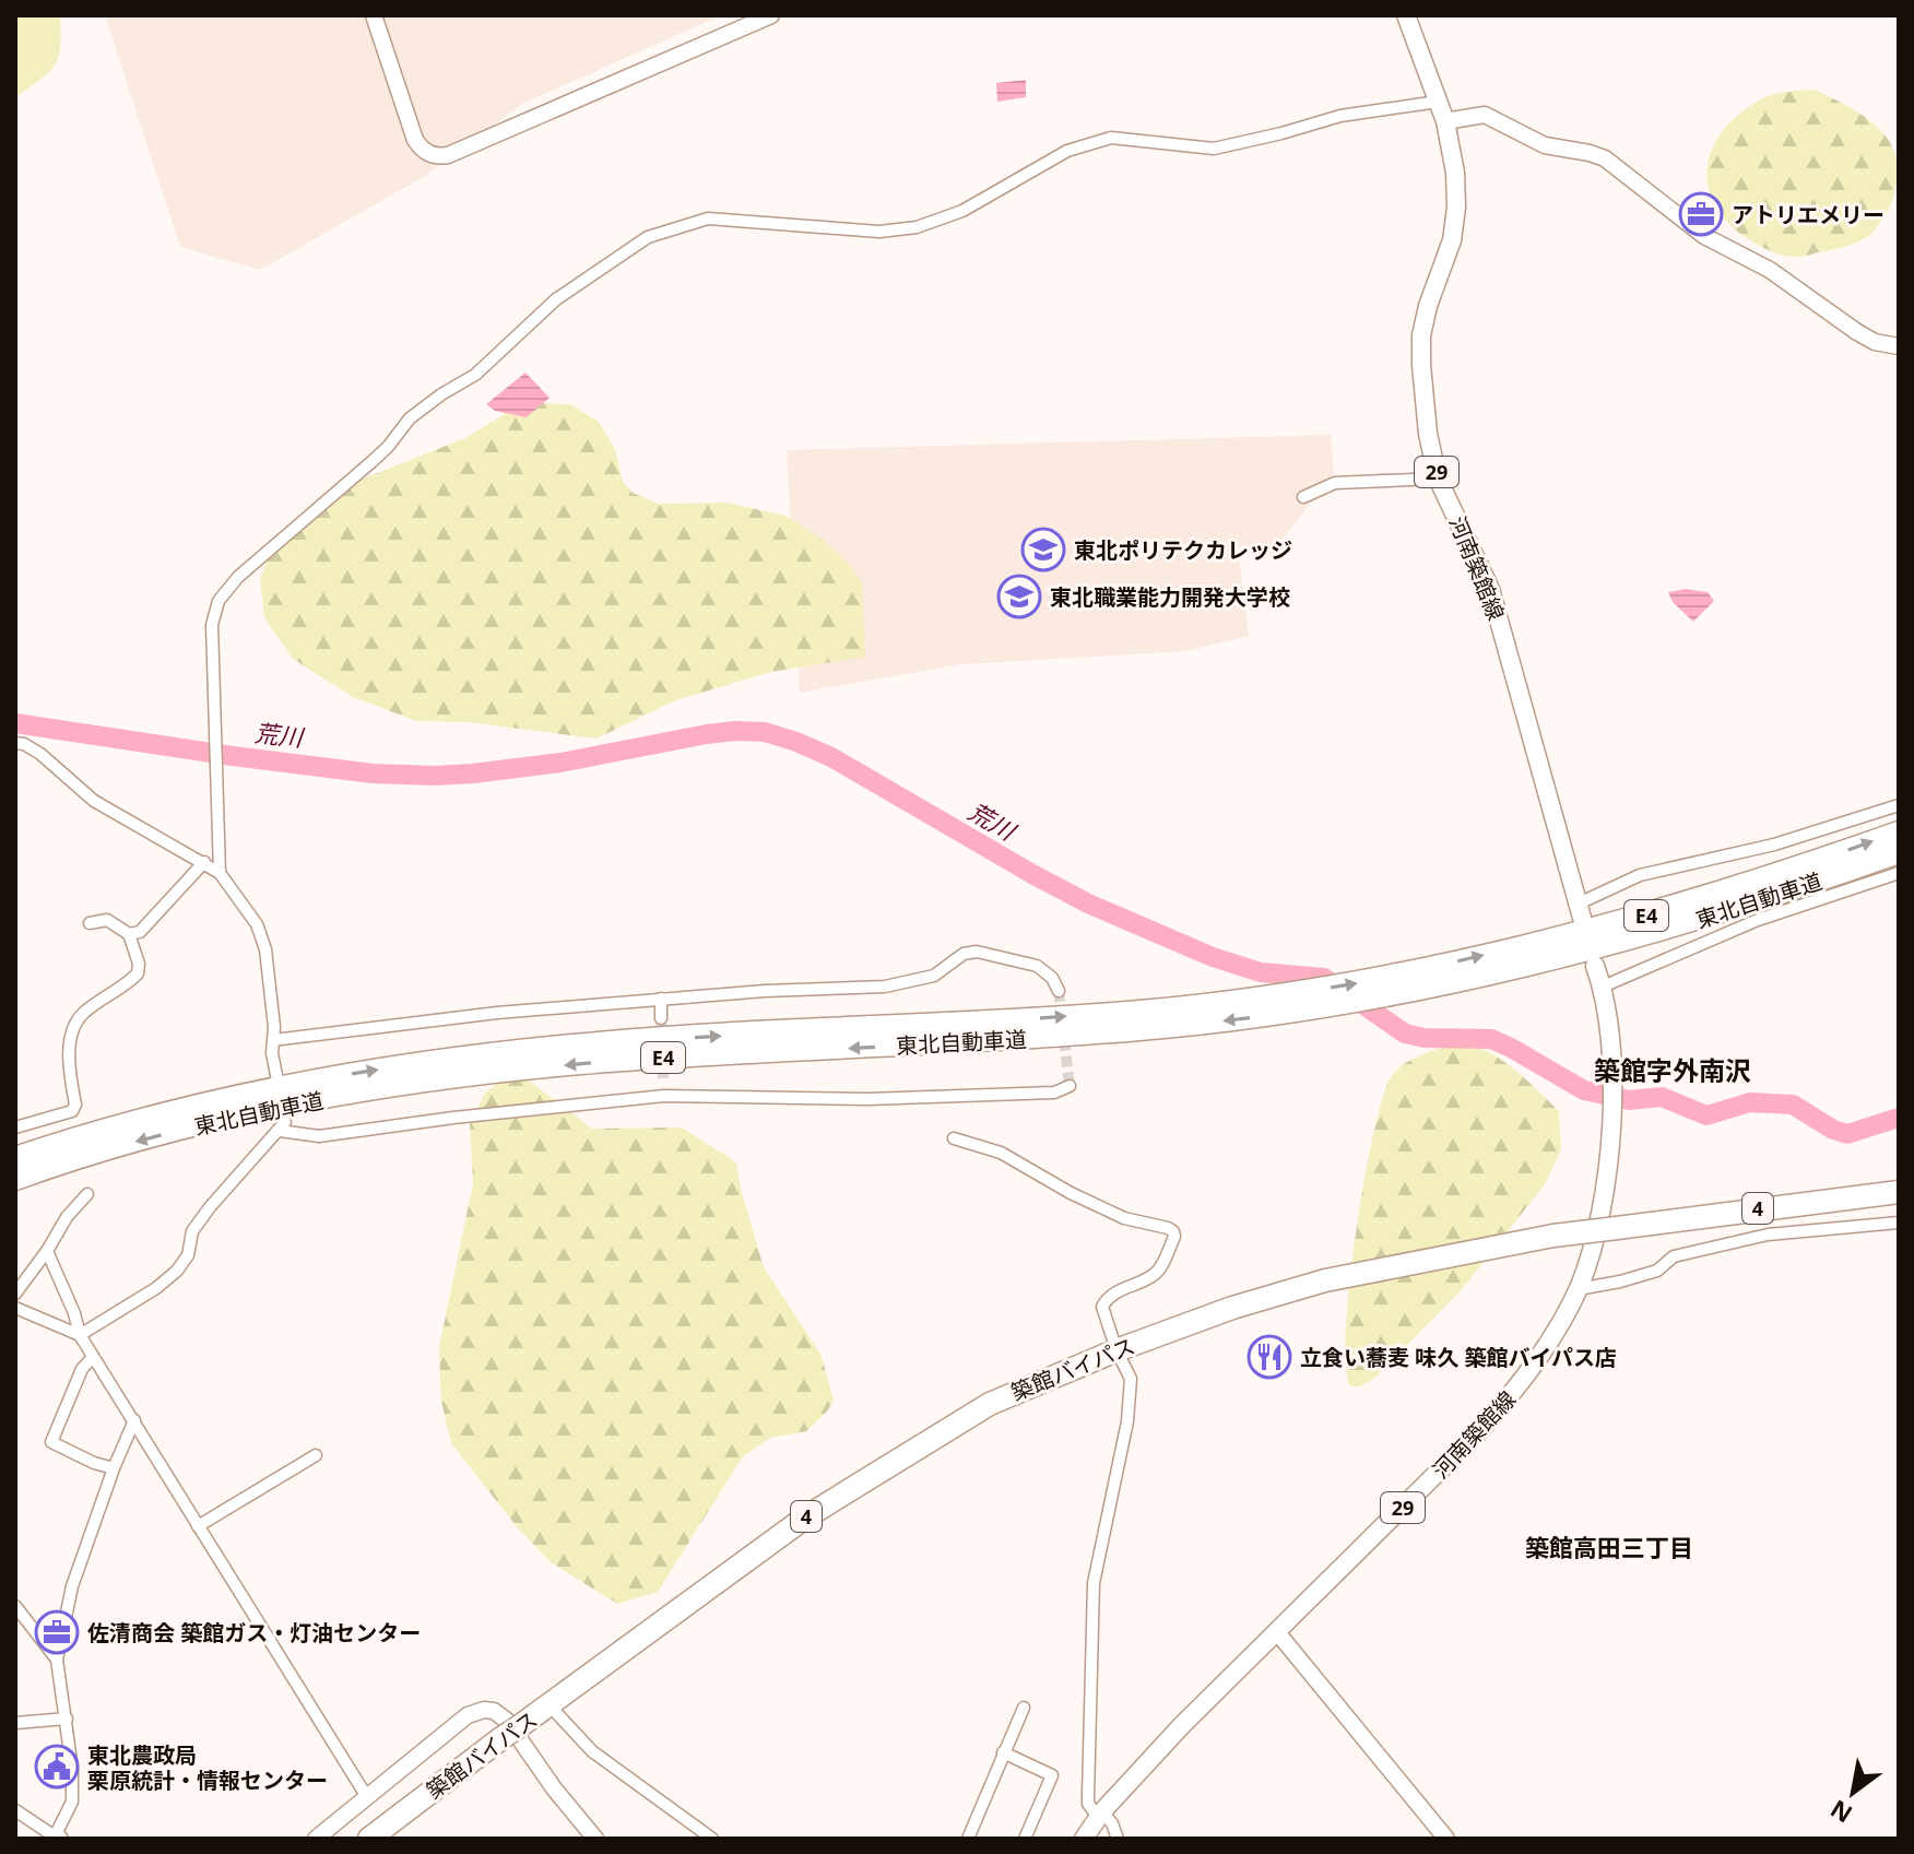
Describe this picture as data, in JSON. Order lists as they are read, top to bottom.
{
  "streets": {
    "highway": [
      "東北自動車道",
      "E4",
      "4",
      "築館バイパス"
    ],
    "main road": ["29", "河南築館線"]
  },
  "districts": ["築館字外南沢", "築館高田三丁目"],
  "water": ["荒川"],
  "places": {
    "office": ["アトリエメリー", "佐清商会 築館ガス・灯油センター"],
    "school or university": ["東北ポリテクカレッジ", "東北職業能力開発大学校"],
    "restaurant": ["立食い蕎麦 味久 築館バイパス店"],
    "public building": ["東北農政局 栗原統計・情報センター"]
  },
  "north": "bottom left"
}
